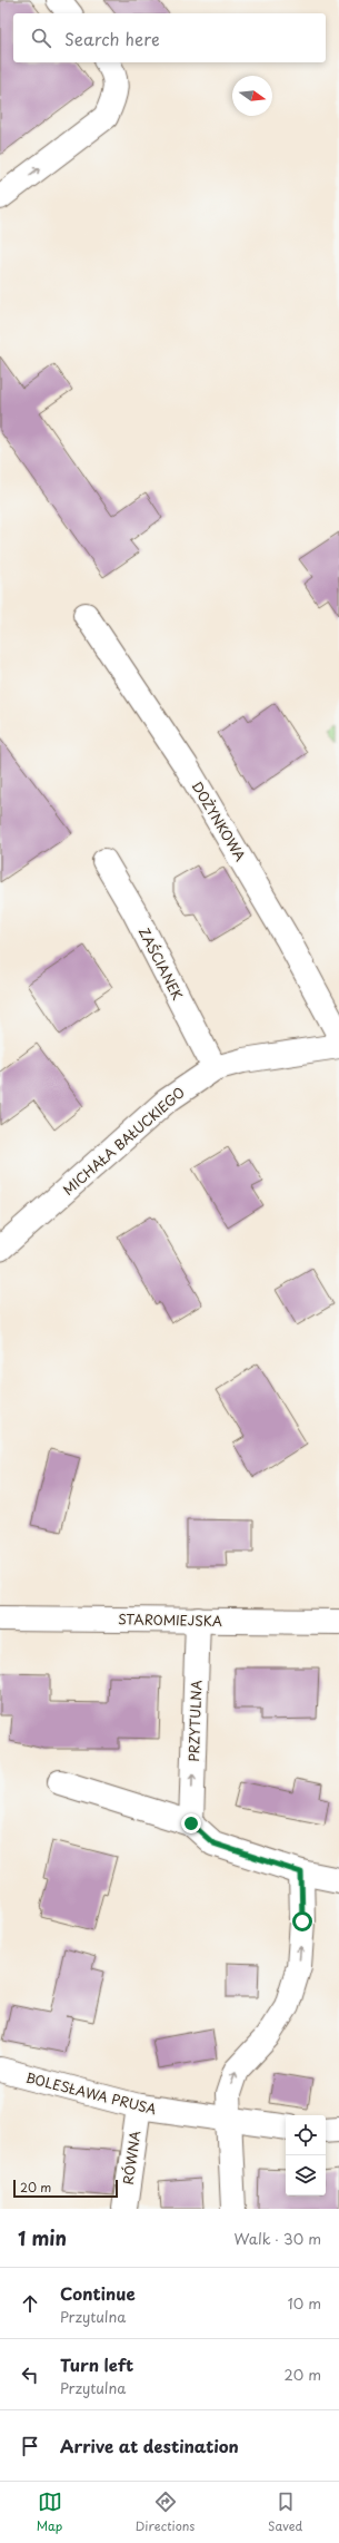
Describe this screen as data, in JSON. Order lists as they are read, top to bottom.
{
  "streets": {
    "street": [
      "DOŻYNKOWA",
      "ZAŚCIANEK",
      "MICHAŁA BAŁUCKIEGO",
      "STAROMIEJSKA",
      "PRZYTULNA",
      "BOLESŁAWA PRUSA",
      "RÓWNA"
    ]
  },
  "crossings": [
    ["ZAŚCIANEK", "MICHAŁA BAŁUCKIEGO"],
    ["STAROMIEJSKA", "PRZYTULNA"],
    ["BOLESŁAWA PRUSA", "RÓWNA"]
  ],
  "one_way": ["PRZYTULNA"],
  "scale_bar": "20 m",
  "north": "right",
  "page": {
    "search": "Search here",
    "scale": "20 m",
    "heading": ["1 min", "Walk · 30 m"],
    "list": [
      ["Continue", "Przytulna", "10 m"],
      ["Turn left", "Przytulna", "20 m"],
      "Arrive at destination"
    ],
    "nav": ["Map", "Directions", "Saved"]
  }
}
